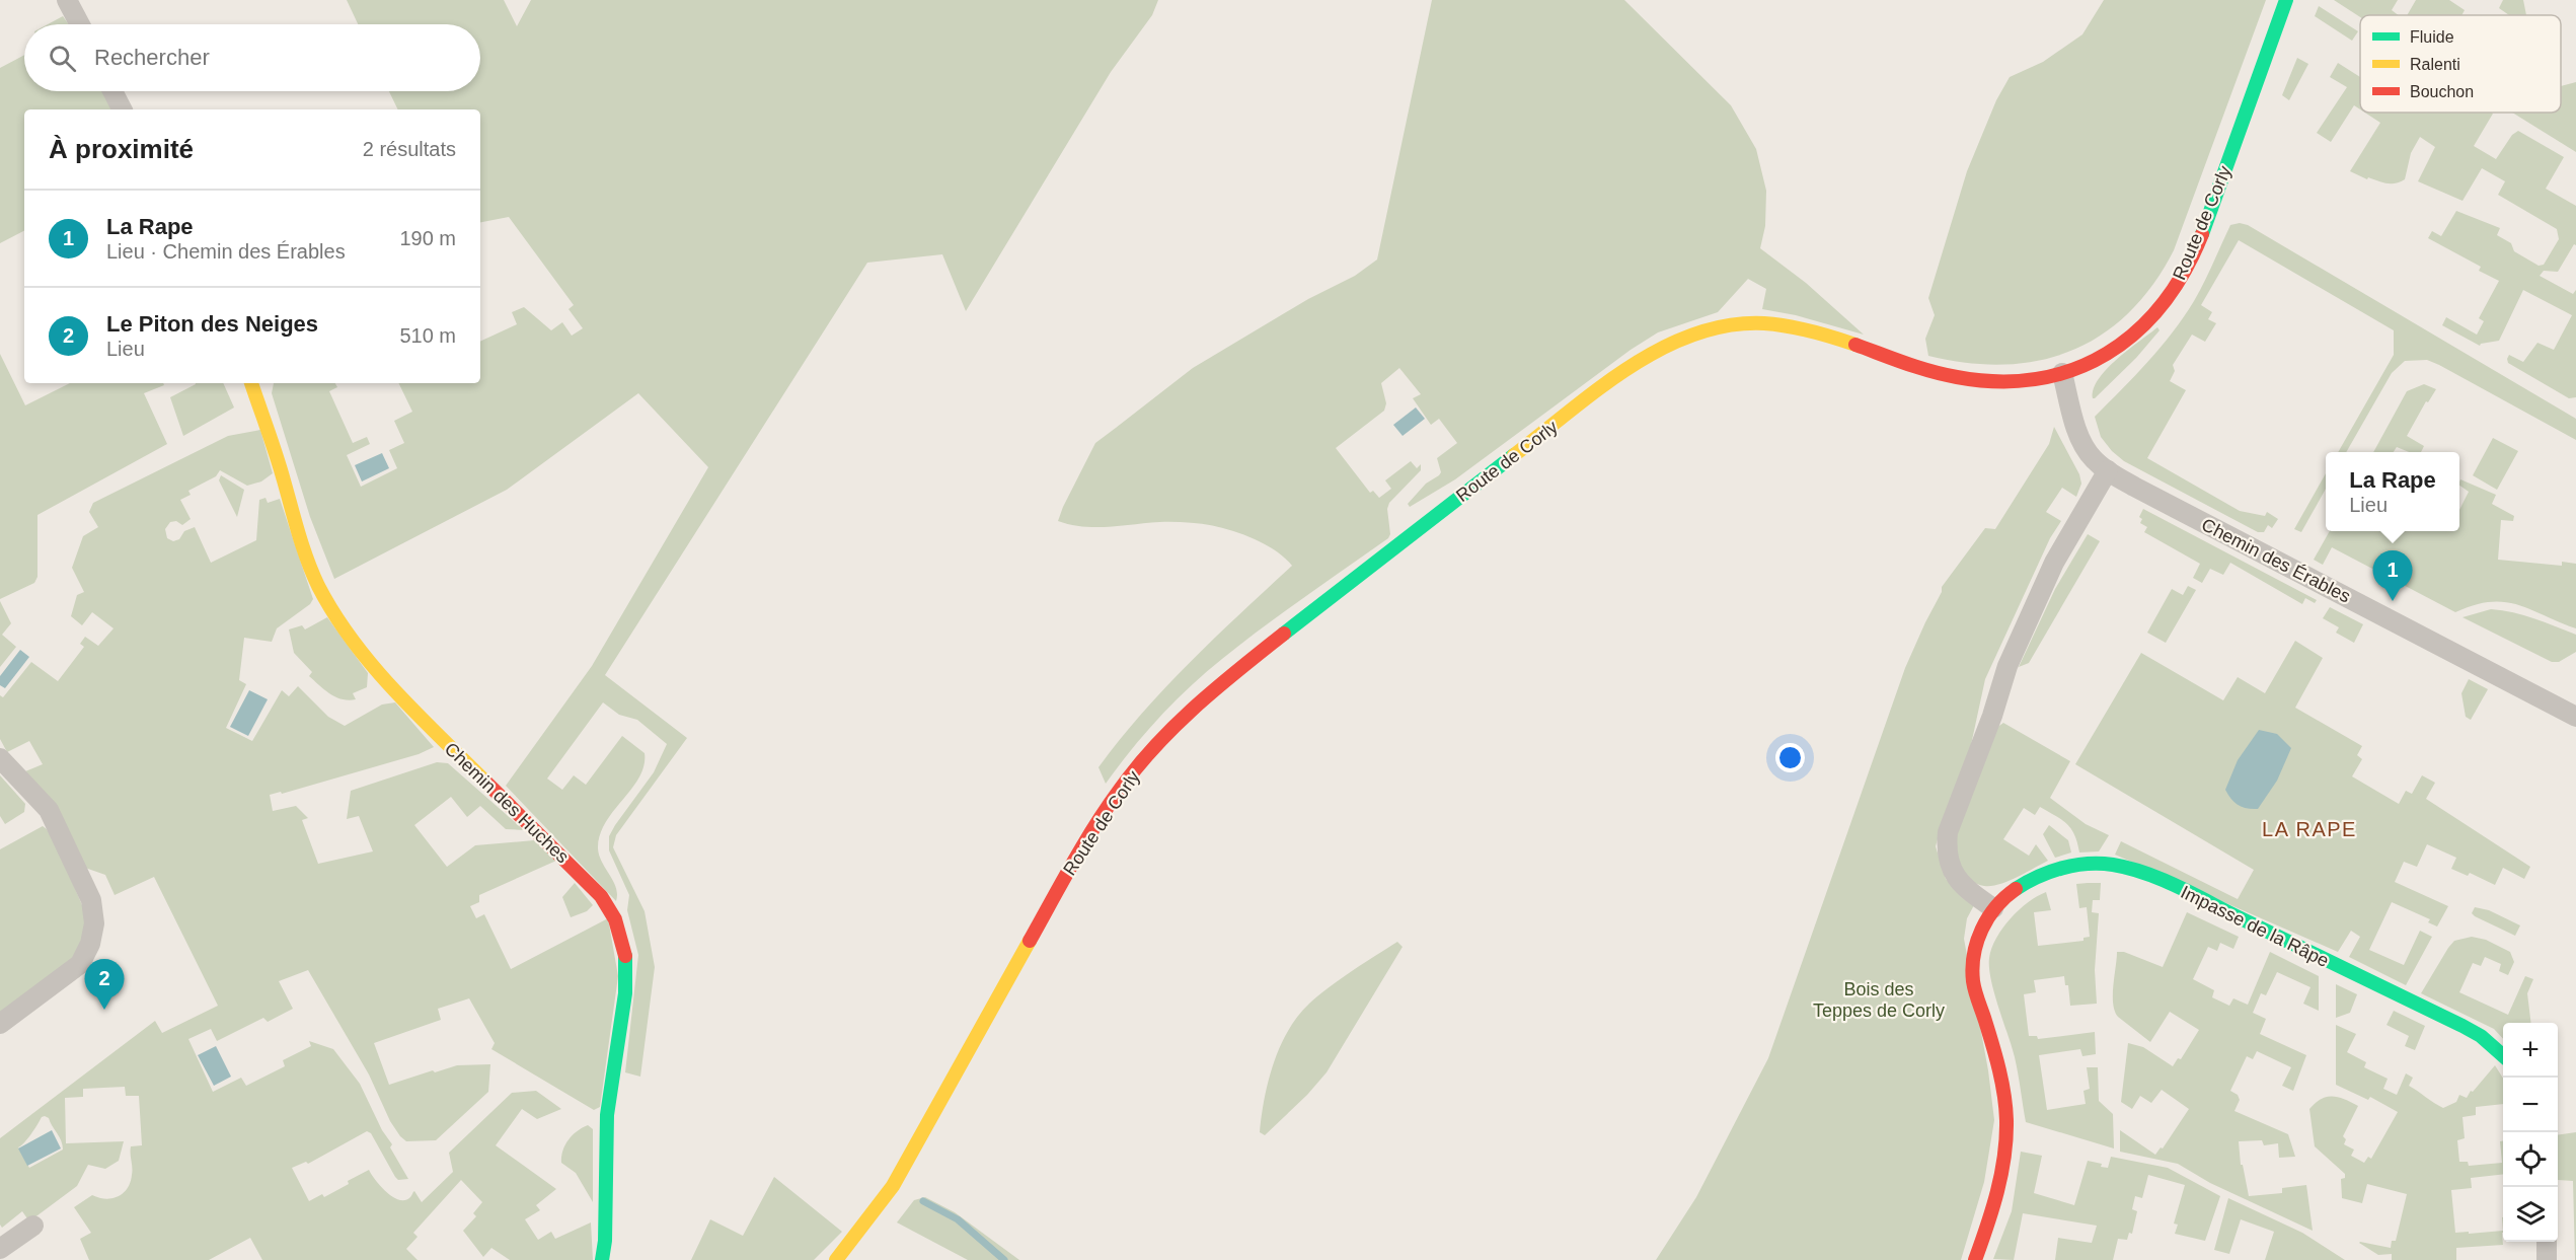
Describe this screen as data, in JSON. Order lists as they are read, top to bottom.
{
  "streets": {
    "street": [
      "Route de Corly",
      "Chemin des Érables",
      "Chemin des Huches",
      "Impasse de la Râpe"
    ]
  },
  "crossings": [
    ["Route de Corly", "Chemin des Érables"]
  ],
  "districts": ["LA RAPE"],
  "parks": ["Bois des Teppes de Corly"],
  "legend": ["Fluide", "Ralenti", "Bouchon"],
  "page": {
    "search": "Rechercher",
    "heading": ["À proximité", "2 résultats"],
    "list": [
      {
        "mark": "1",
        "name": "La Rape",
        "note": "Lieu · Chemin des Érables",
        "value": "190 m"
      },
      {
        "mark": "2",
        "name": "Le Piton des Neiges",
        "note": "Lieu",
        "value": "510 m"
      }
    ],
    "popup": ["La Rape", "Lieu"],
    "pins": ["1", "2"],
    "map_buttons": ["+", "−"]
  }
}
